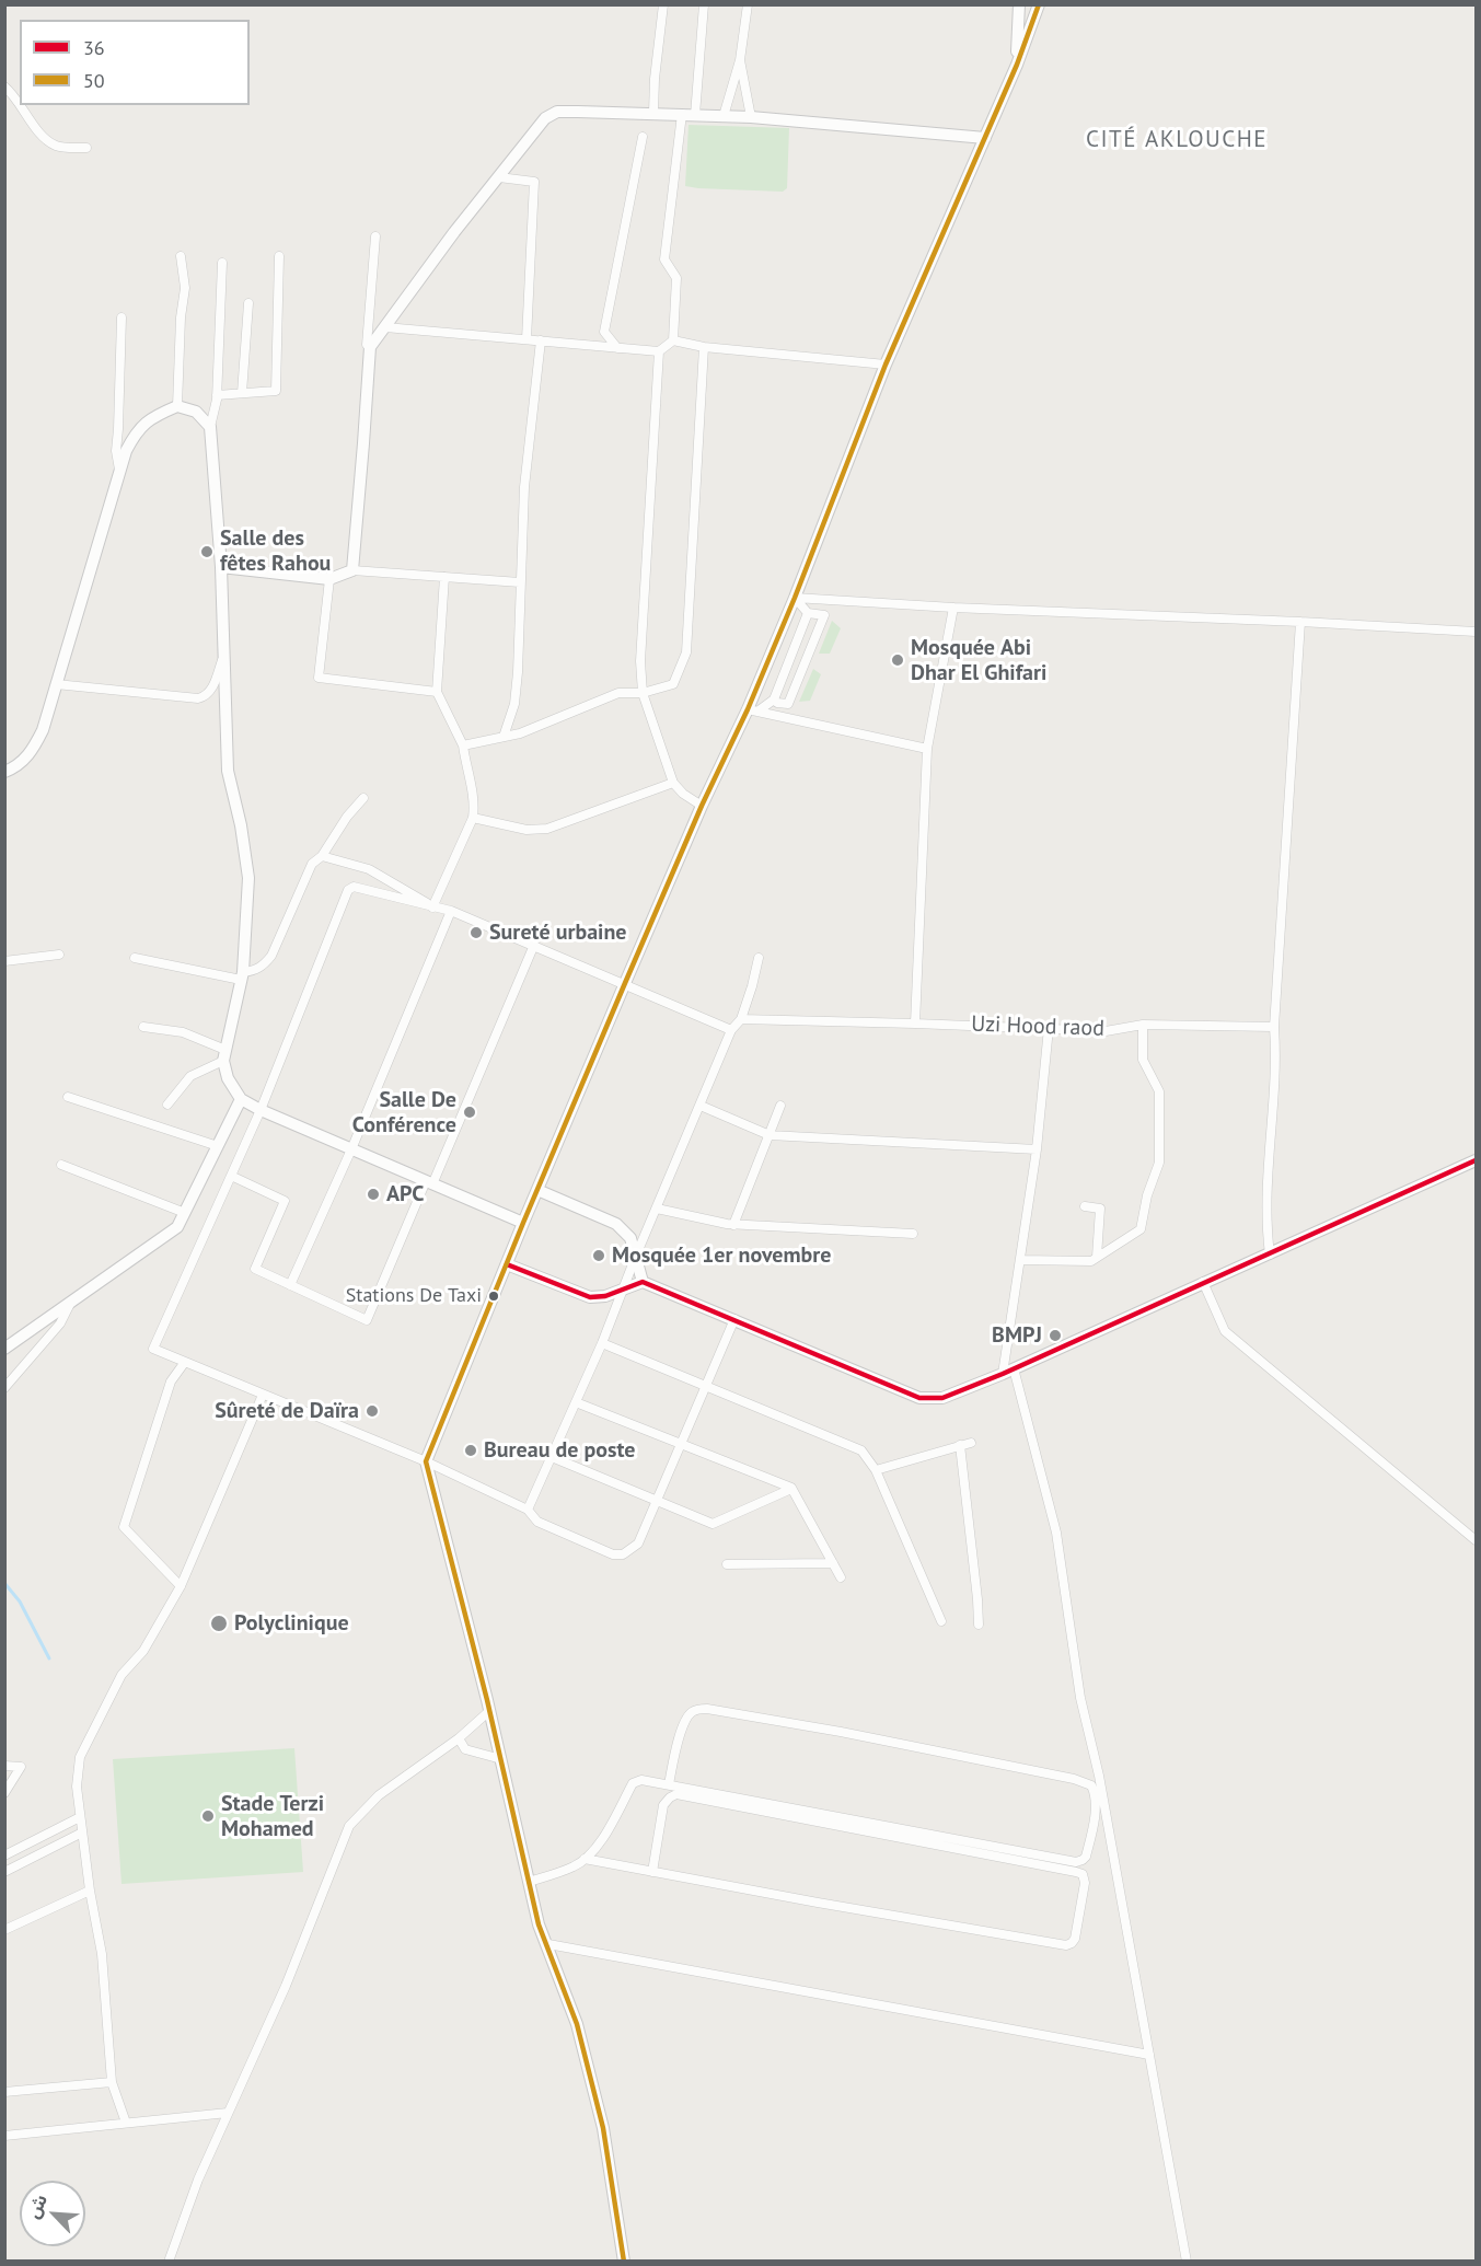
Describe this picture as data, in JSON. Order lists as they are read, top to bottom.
{
  "streets": {
    "street": ["Uzi Hood raod"]
  },
  "districts": ["CITÉ AKLOUCHE"],
  "places": [
    "Salle des fêtes Rahou",
    "Mosquée Abi Dhar El Ghifari",
    "Sureté urbaine",
    "Salle De Conférence",
    "APC",
    "Mosquée 1er novembre",
    "Stations De Taxi",
    "BMPJ",
    "Sûreté de Daïra",
    "Bureau de poste",
    "Polyclinique",
    "Stade Terzi Mohamed"
  ],
  "lines": ["transit line 50", "transit line 36"],
  "legend": ["36", "50"],
  "north": "top left"
}
